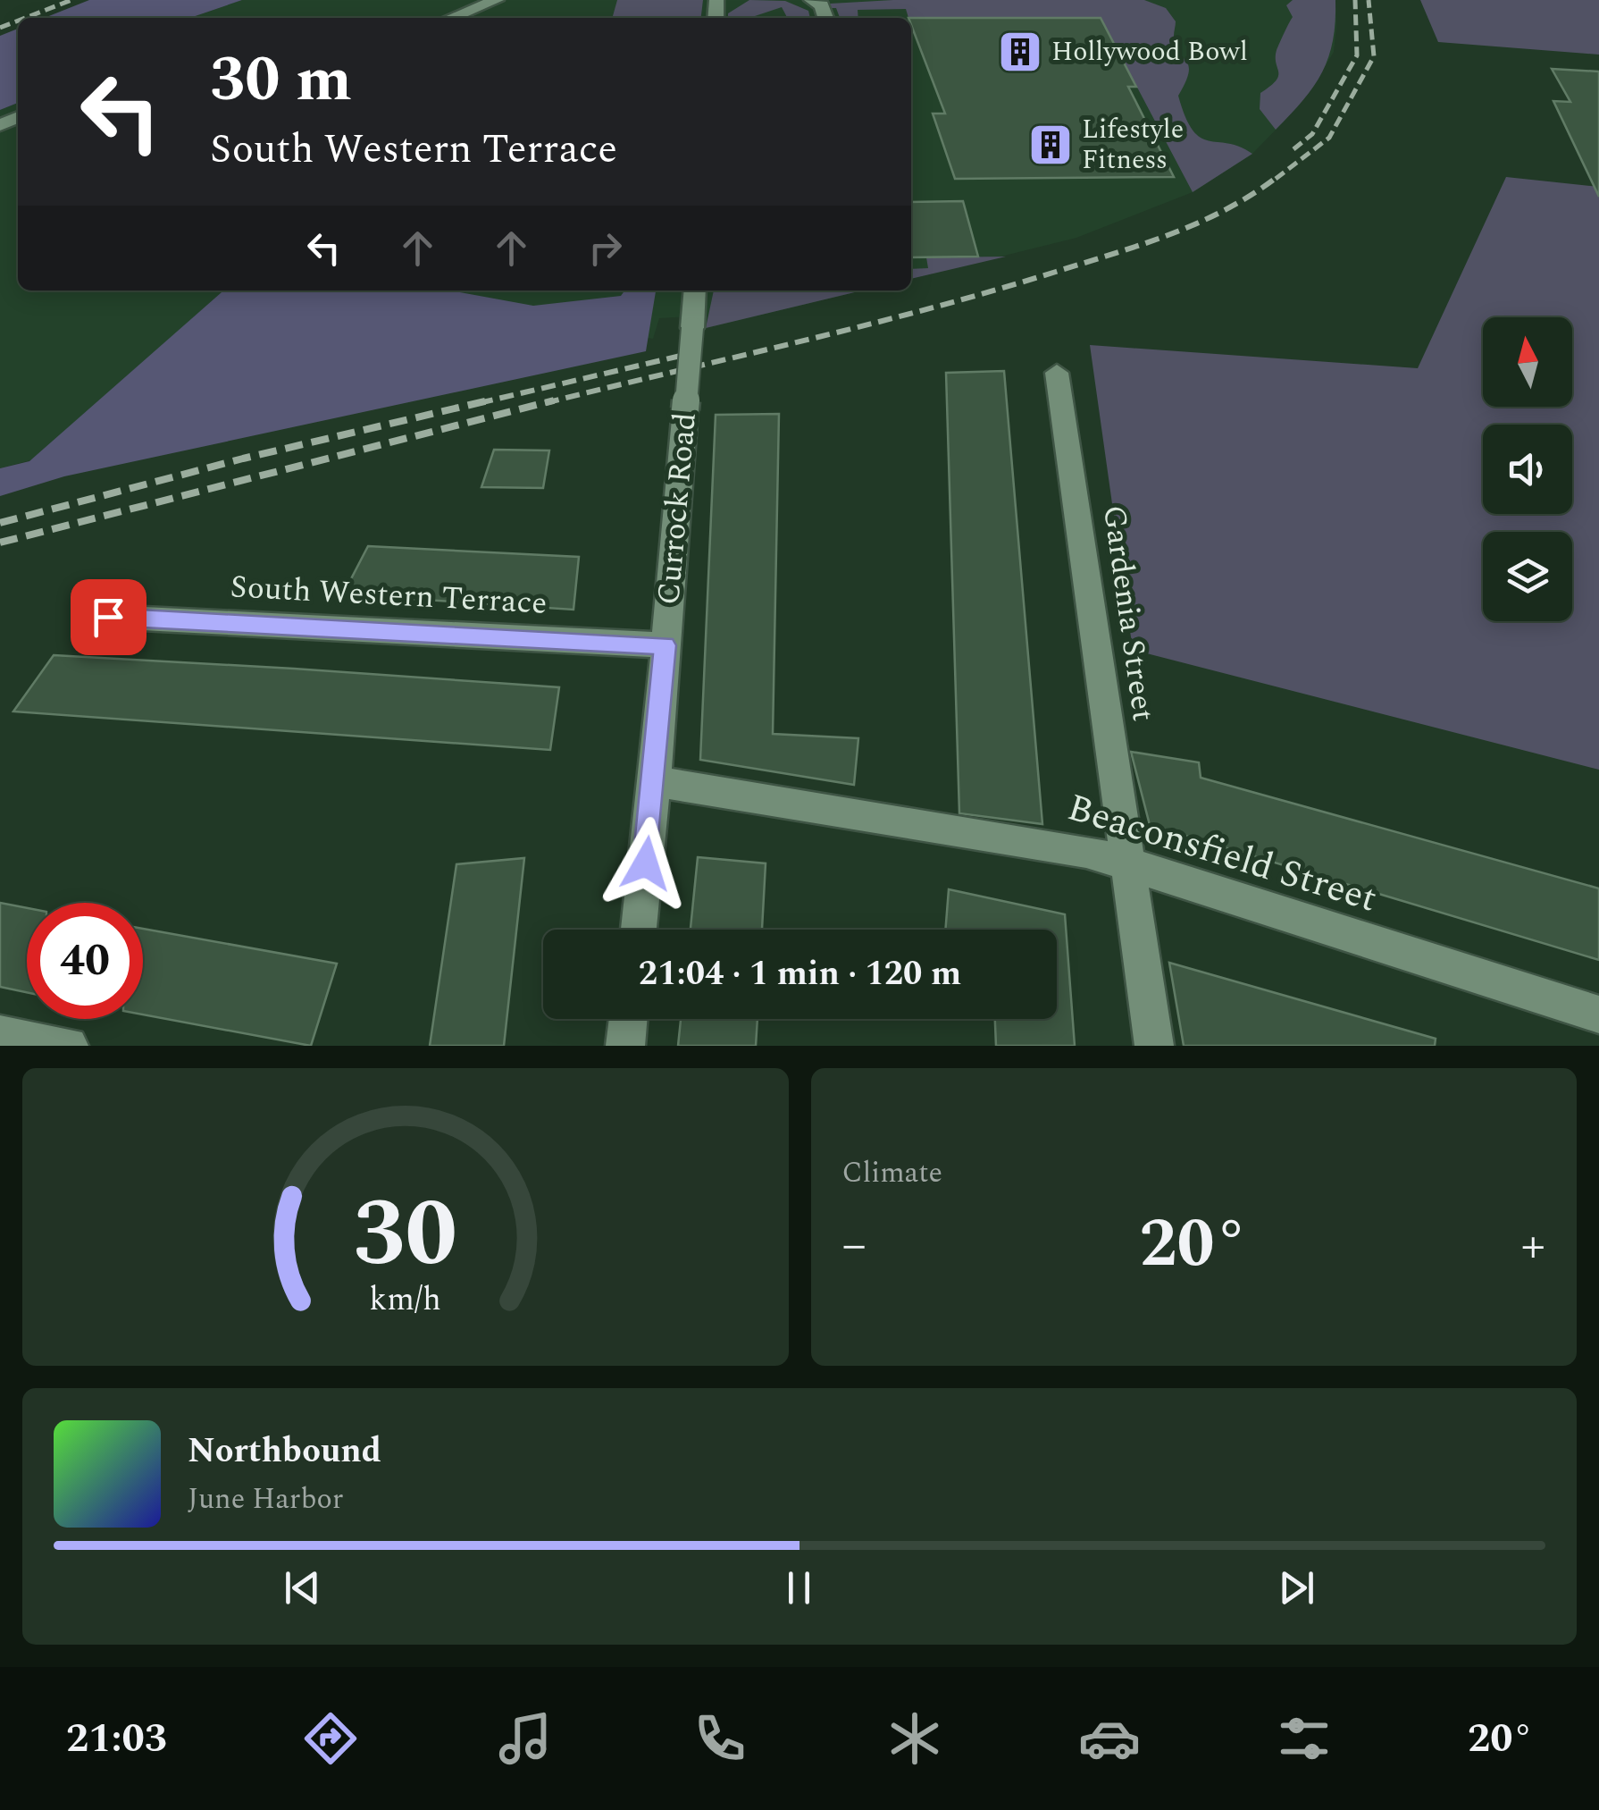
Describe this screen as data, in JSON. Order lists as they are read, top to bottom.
{
  "streets": {
    "street": [
      "Currock Road",
      "South Western Terrace",
      "Gardenia Street",
      "Beaconsfield Street"
    ]
  },
  "crossings": [
    ["Currock Road", "South Western Terrace"],
    ["Currock Road", "Beaconsfield Street"],
    ["Gardenia Street", "Beaconsfield Street"]
  ],
  "places": {
    "building": ["Hollywood Bowl", "Lifestyle Fitness"]
  },
  "north": "top",
  "page": {
    "turn": ["30 m", "South Western Terrace"],
    "limit": "40",
    "trip": "21:04 · 1 min · 120 m",
    "tile": "Climate",
    "heat": ["−", "20°", "+"],
    "song": ["Northbound", "June Harbor"],
    "tabs": ["21:03", "20°"],
    "gauge": ["30", "km/h"]
  }
}
